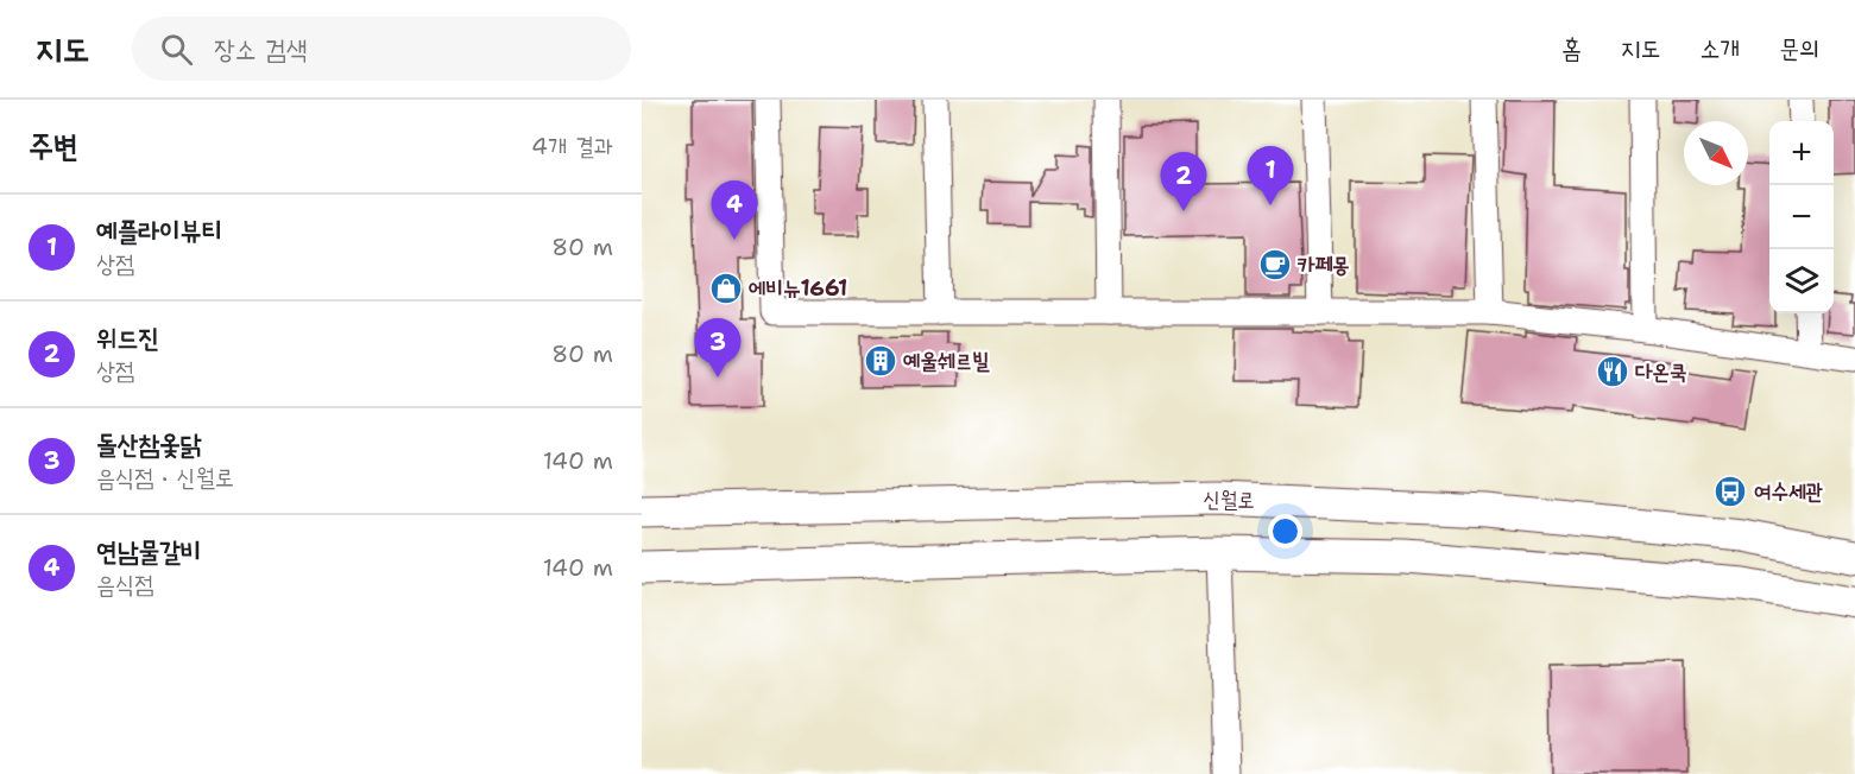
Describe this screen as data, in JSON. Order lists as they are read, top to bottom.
{
  "streets": {
    "street": ["신월로"]
  },
  "places": {
    "cafe": ["카페몽"],
    "shop": ["에비뉴1661"],
    "building": ["예울쉐르빌"],
    "restaurant": ["다온쿡"],
    "bus stop": ["여수세관"]
  },
  "north": "bottom right",
  "page": {
    "header": "지도",
    "search": "장소 검색",
    "nav": [
      "홈",
      "지도",
      "소개",
      "문의"
    ],
    "heading": ["주변", "4개 결과"],
    "map_buttons": ["+", "−"],
    "pins": [
      "1",
      "2",
      "4",
      "3"
    ],
    "list": [
      {
        "mark": "1",
        "name": "예플라이뷰티",
        "note": "상점",
        "value": "80 m"
      },
      {
        "mark": "2",
        "name": "위드진",
        "note": "상점",
        "value": "80 m"
      },
      {
        "mark": "3",
        "name": "돌산참옻닭",
        "note": "음식점 · 신월로",
        "value": "140 m"
      },
      {
        "mark": "4",
        "name": "연남물갈비",
        "note": "음식점",
        "value": "140 m"
      }
    ]
  }
}
